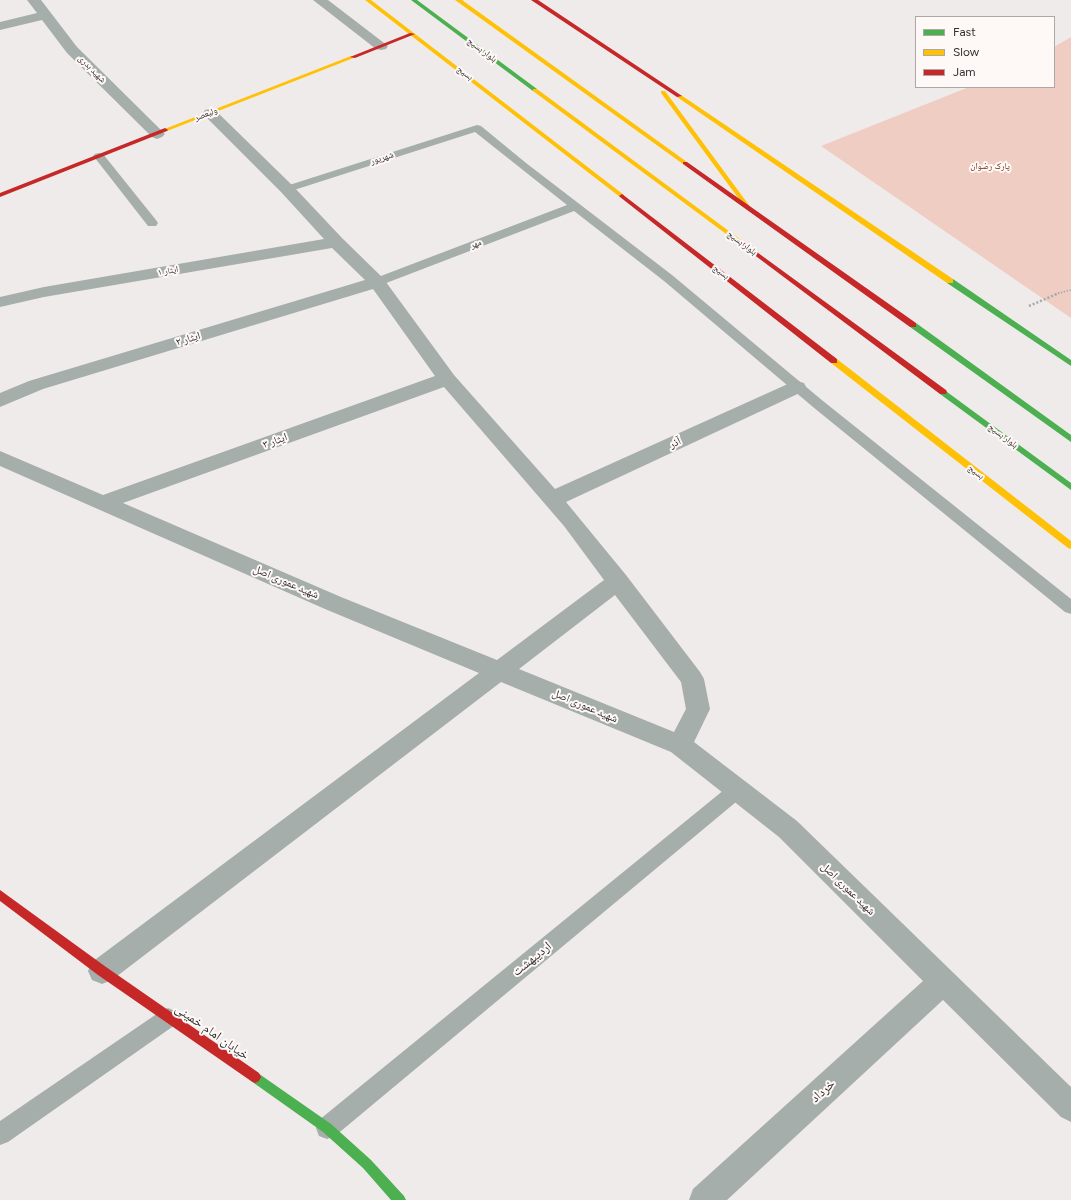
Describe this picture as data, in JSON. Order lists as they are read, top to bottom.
{
  "streets": {
    "street": [
      "بلوار بسیج",
      "شهید بدری",
      "بسیج",
      "ولیعصر",
      "ایثار ۱",
      "ایثار ۲",
      "ایثار ۳",
      "آذر",
      "شهید عموری اصل",
      "خیابان امام خمینی",
      "خرداد"
    ],
    "lane": ["شهریور", "مهر", "اردیبهشت"]
  },
  "crossings": [
    ["شهید بدری", "ولیعصر"],
    ["بسیج", "ولیعصر"],
    ["شهریور", "مهر"],
    ["مهر", "ایثار ۲"],
    ["ایثار ۳", "شهید عموری اصل"],
    ["شهید عموری اصل", "اردیبهشت"],
    ["شهید عموری اصل", "خرداد"],
    ["اردیبهشت", "خیابان امام خمینی"]
  ],
  "parks": ["پارک رضوان"],
  "legend": ["Fast", "Slow", "Jam"]
}
